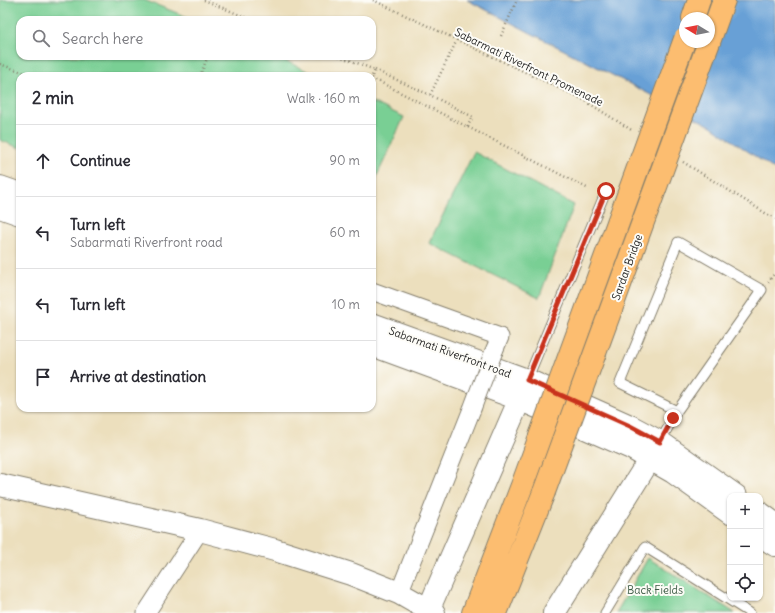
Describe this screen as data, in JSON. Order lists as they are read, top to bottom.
{
  "streets": {
    "main road": ["Sardar Bridge"],
    "street": ["Sabarmati Riverfront road"],
    "path": ["Sabarmati Riverfront Promenade"]
  },
  "parks": ["Back Fields"],
  "north": "left",
  "page": {
    "search": "Search here",
    "heading": ["2 min", "Walk · 160 m"],
    "list": [
      ["Continue", "90 m"],
      ["Turn left", "Sabarmati Riverfront road", "60 m"],
      ["Turn left", "10 m"],
      "Arrive at destination"
    ],
    "map_buttons": ["+", "−"]
  }
}
